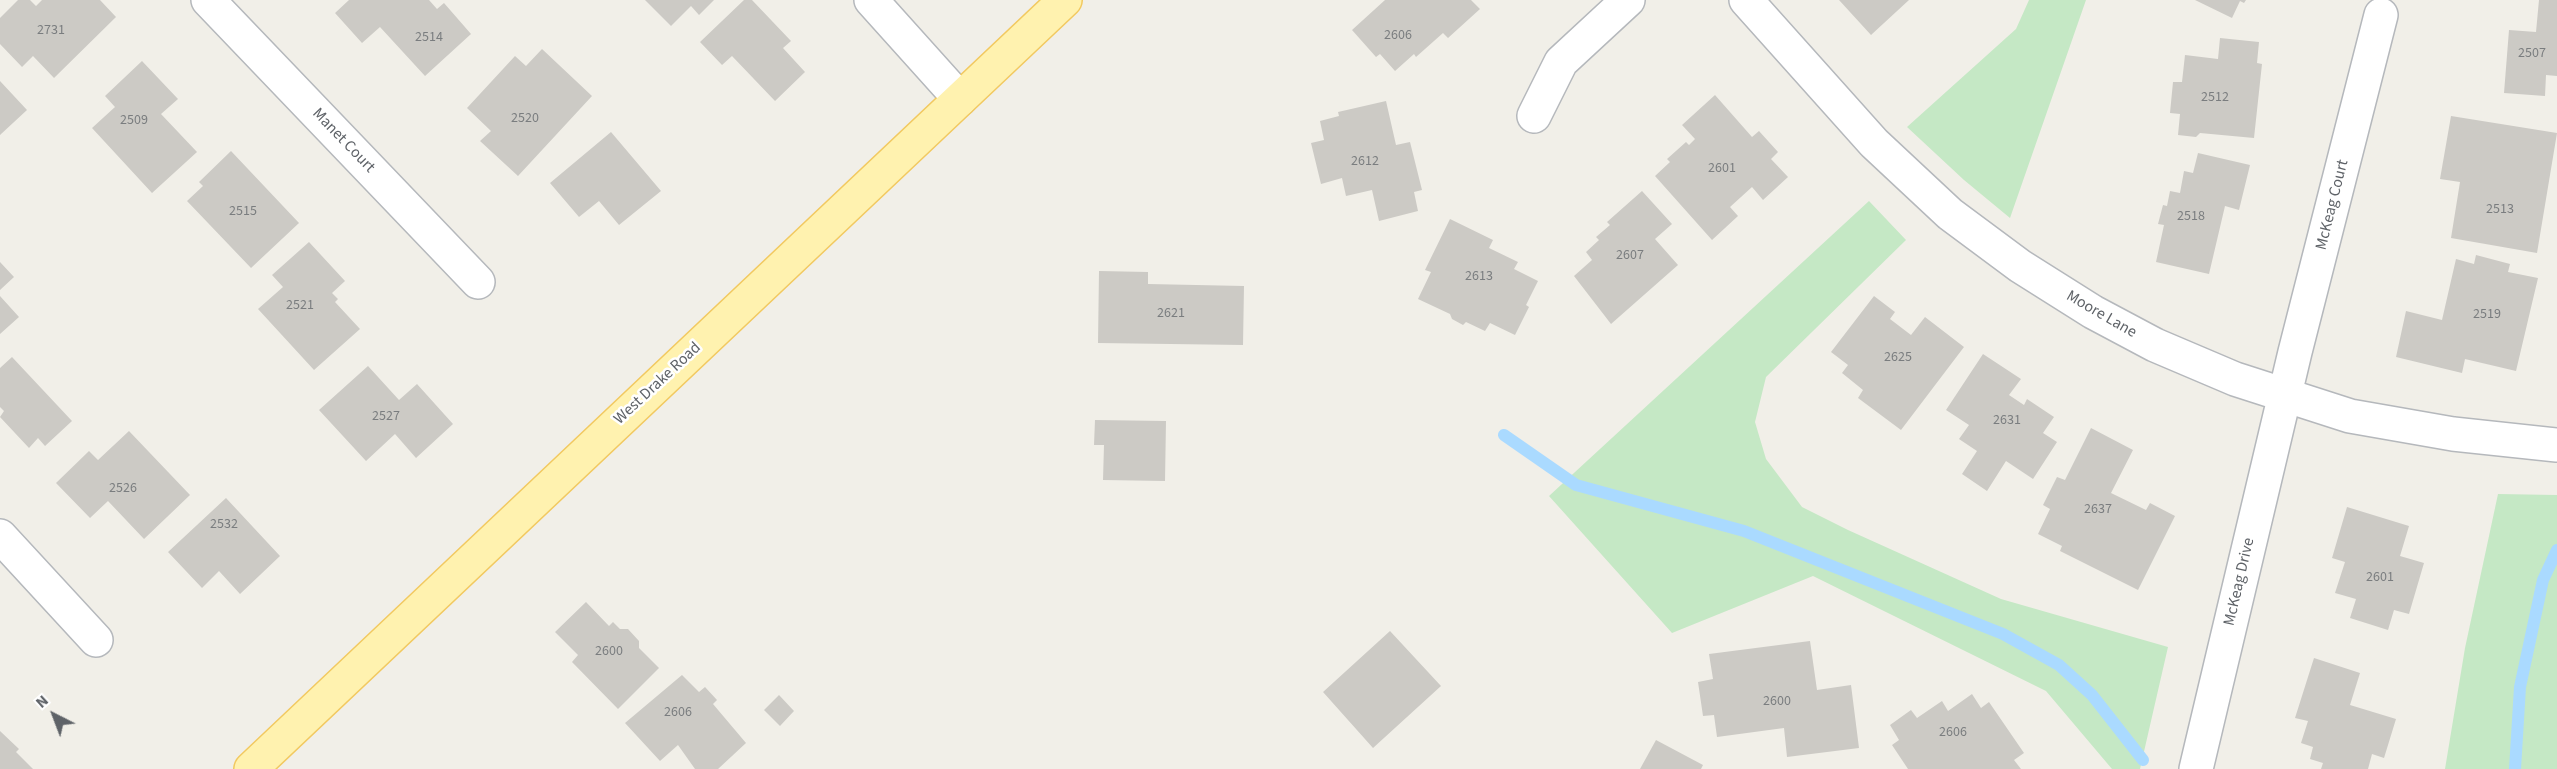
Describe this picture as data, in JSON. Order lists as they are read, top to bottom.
{
  "streets": {
    "main road": ["West Drake Road"],
    "street": [
      "Manet Court",
      "McKeag Court",
      "Moore Lane",
      "McKeag Drive"
    ]
  },
  "crossings": [
    ["McKeag Court", "Moore Lane"],
    ["McKeag Court", "McKeag Drive"],
    ["Moore Lane", "McKeag Drive"]
  ],
  "house_numbers": [
    "2731",
    "2606",
    "2514",
    "2507",
    "2512",
    "2520",
    "2509",
    "2612",
    "2601",
    "2513",
    "2515",
    "2518",
    "2607",
    "2613",
    "2521",
    "2621",
    "2519",
    "2625",
    "2527",
    "2631",
    "2526",
    "2637",
    "2532",
    "2601",
    "2600",
    "2600",
    "2606",
    "2606"
  ],
  "north": "top left"
}
